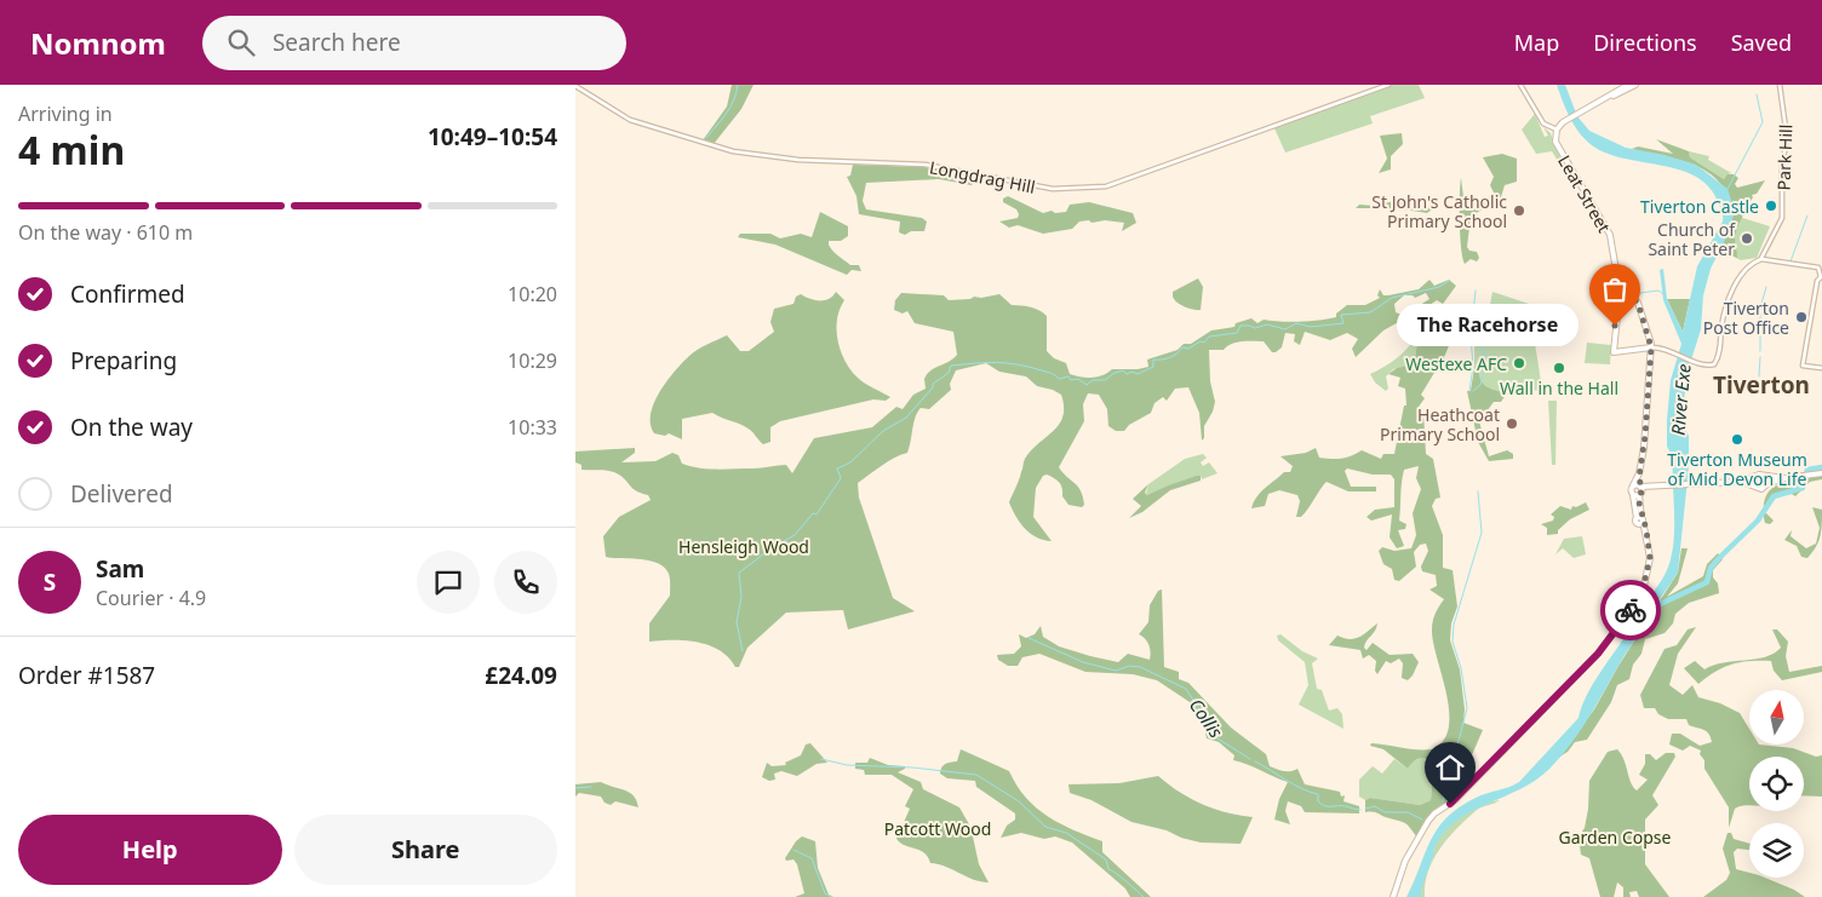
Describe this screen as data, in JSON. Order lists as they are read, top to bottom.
{
  "streets": {
    "main road": ["Park Hill", "Longdrag Hill", "Leat Street"]
  },
  "districts": ["Tiverton"],
  "water": ["River Exe", "Collis"],
  "parks": ["Hensleigh Wood", "Patcott Wood", "Garden Copse"],
  "places": [
    "Tiverton Castle",
    "St John's Catholic Primary School",
    "Church of Saint Peter",
    "Tiverton Post Office",
    "The Racehorse",
    "Westexe AFC",
    "Wall in the Hall",
    "Heathcoat Primary School",
    "Tiverton Museum of Mid Devon Life"
  ],
  "north": "top",
  "page": {
    "header": "Nomnom",
    "search": "Search here",
    "nav": ["Map", "Directions", "Saved"],
    "heading": ["4 min", "Arriving in", "10:49–10:54"],
    "panel": [
      "Sam",
      "Courier · 4.9",
      "Order #1587",
      "£24.09"
    ],
    "bar": "On the way · 610 m",
    "list": [
      ["Confirmed", "10:20"],
      ["Preparing", "10:29"],
      ["On the way", "10:33"],
      "Delivered"
    ],
    "bubble": "The Racehorse",
    "round": "S",
    "buttons": ["Help", "Share"]
  }
}
